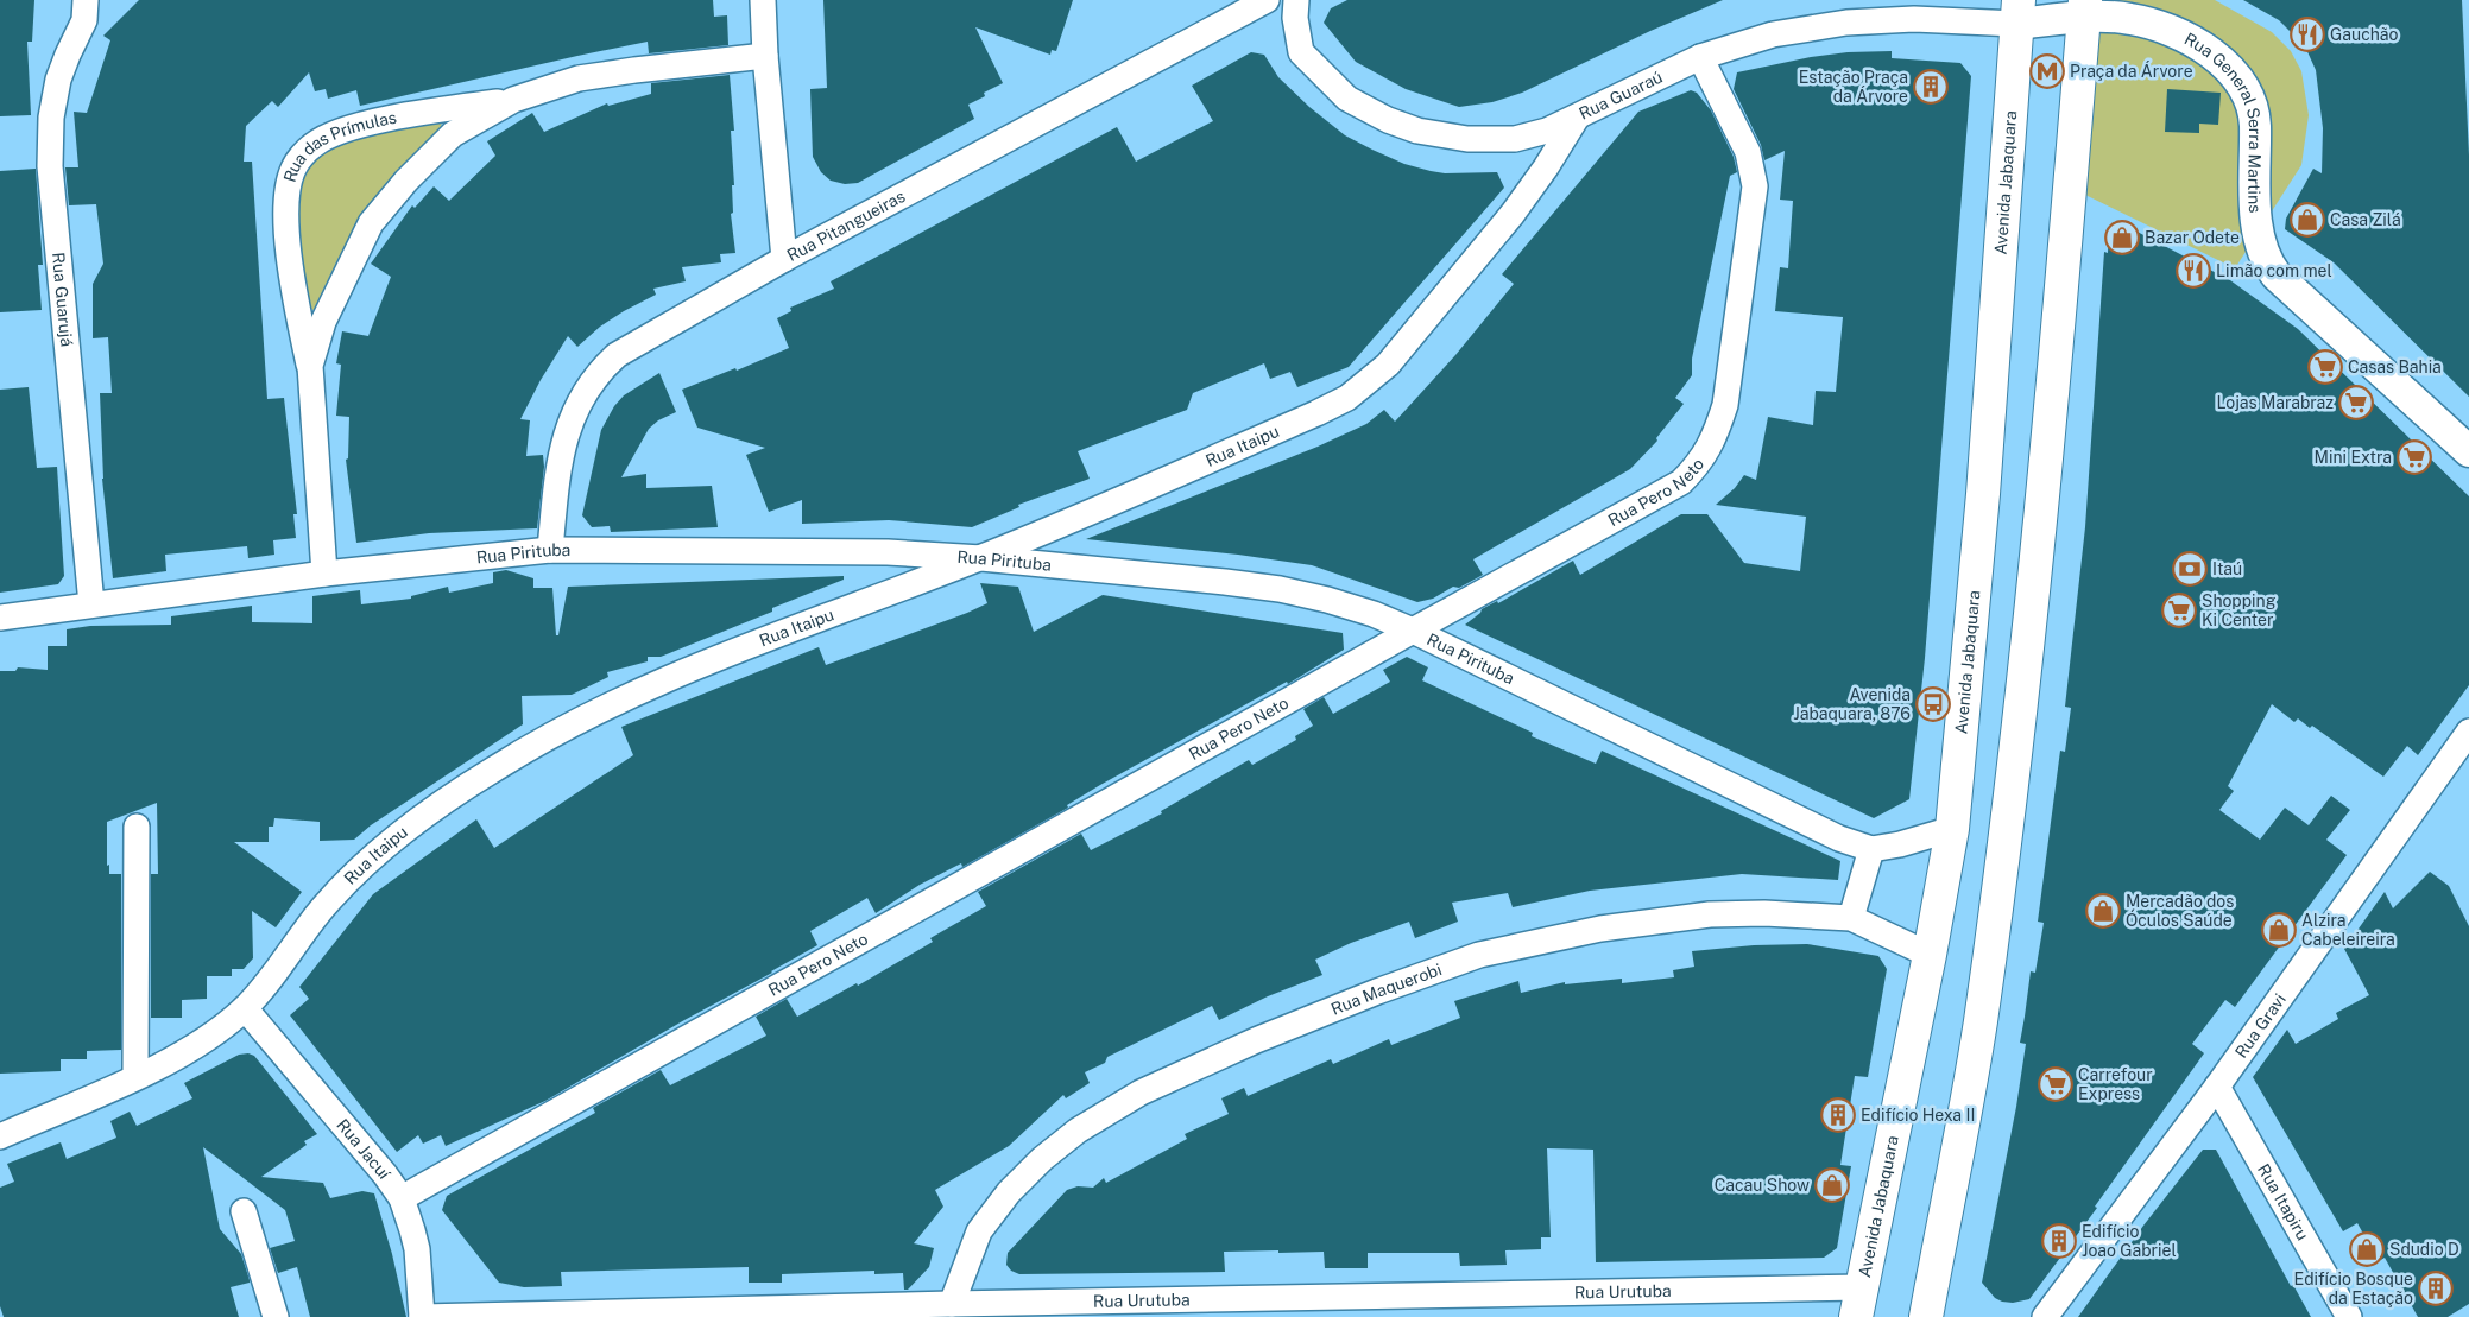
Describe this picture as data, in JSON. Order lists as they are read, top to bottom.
{
  "streets": {
    "main road": ["Avenida Jabaquara"],
    "street": [
      "Rua Guaraú",
      "Rua General Serra Martins",
      "Rua das Prímulas",
      "Rua Pitangueiras",
      "Rua Guarujá",
      "Rua Itaipu",
      "Rua Pero Neto",
      "Rua Pirituba",
      "Rua Maquerobi",
      "Rua Gravi",
      "Rua Jacuí",
      "Rua Itapiru",
      "Rua Urutuba"
    ]
  },
  "crossings": [
    ["Rua Guaraú", "Rua General Serra Martins"],
    ["Rua Guaraú", "Avenida Jabaquara"],
    ["Rua Guaraú", "Rua Itaipu"],
    ["Rua Guaraú", "Rua Pero Neto"],
    ["Rua General Serra Martins", "Avenida Jabaquara"],
    ["Rua das Prímulas", "Rua Pirituba"],
    ["Avenida Jabaquara", "Rua Pirituba"],
    ["Avenida Jabaquara", "Rua Maquerobi"],
    ["Avenida Jabaquara", "Rua Urutuba"],
    ["Rua Pitangueiras", "Rua Pirituba"],
    ["Rua Guarujá", "Rua Pirituba"],
    ["Rua Itaipu", "Rua Pirituba"],
    ["Rua Itaipu", "Rua Jacuí"],
    ["Rua Pero Neto", "Rua Pirituba"],
    ["Rua Pero Neto", "Rua Jacuí"],
    ["Rua Maquerobi", "Rua Urutuba"],
    ["Rua Gravi", "Rua Itapiru"],
    ["Rua Jacuí", "Rua Urutuba"]
  ],
  "places": {
    "restaurant": ["Gauchão", "Limão com mel"],
    "metro station": ["Praça da Árvore"],
    "building": [
      "Estação Praça da Árvore",
      "Edifício Hexa II",
      "Edifício Joao Gabriel",
      "Edifício Bosque da Estação"
    ],
    "shop": [
      "Casa Zilá",
      "Bazar Odete",
      "Mercadão dos Óculos Saúde",
      "Alzira Cabeleireira",
      "Cacau Show",
      "Sdudio D"
    ],
    "supermarket": [
      "Casas Bahia",
      "Lojas Marabraz",
      "Mini Extra",
      "Shopping Ki Center",
      "Carrefour Express"
    ],
    "bank": ["Itaú"],
    "bus stop": ["Avenida Jabaquara, 876"]
  }
}
